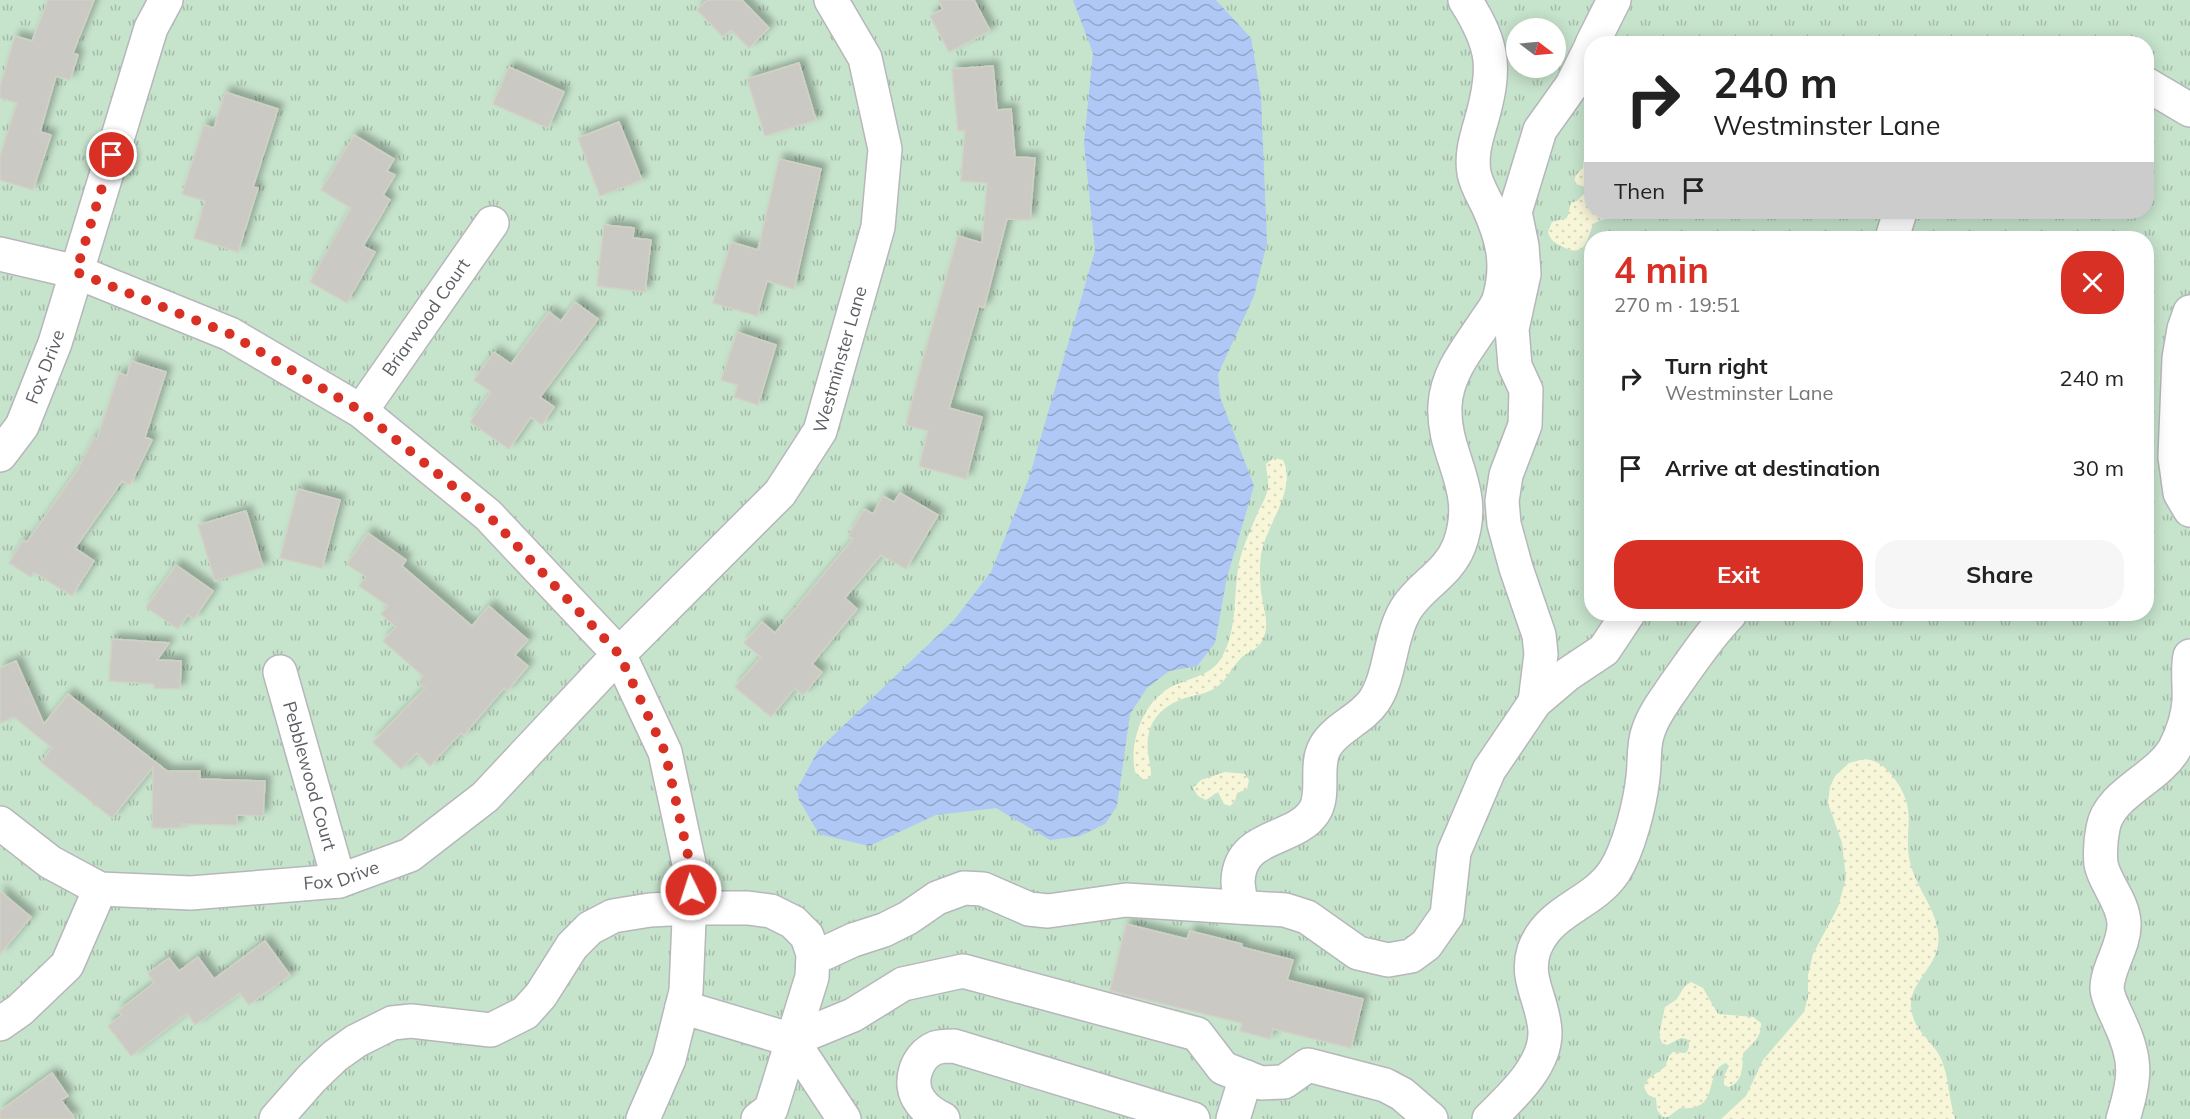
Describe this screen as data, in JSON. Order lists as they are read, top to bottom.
{
  "streets": {
    "street": [
      "Briarwood Court",
      "Westminster Lane",
      "Fox Drive",
      "Pebblewood Court"
    ]
  },
  "crossings": [
    ["Westminster Lane", "Fox Drive"],
    ["Fox Drive", "Pebblewood Court"]
  ],
  "north": "right",
  "page": {
    "turn": ["240 m", "Westminster Lane"],
    "then": "Then",
    "heading": ["4 min", "270 m · 19:51"],
    "list": [
      {
        "name": "Turn right",
        "note": "Westminster Lane",
        "value": "240 m"
      },
      {
        "name": "Arrive at destination",
        "value": "30 m"
      }
    ],
    "buttons": ["Exit", "Share"]
  }
}
